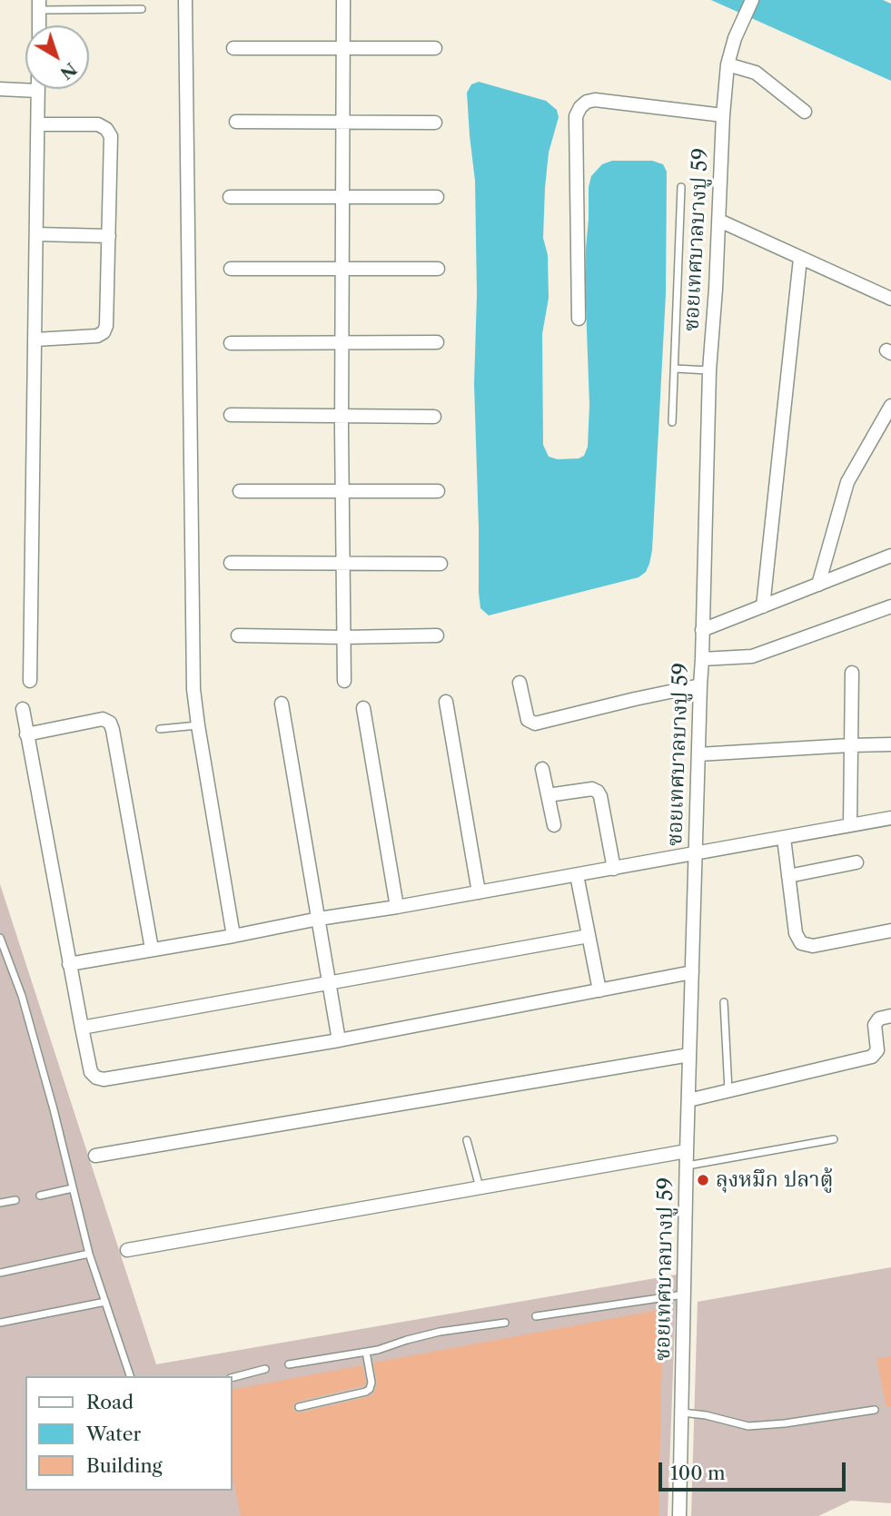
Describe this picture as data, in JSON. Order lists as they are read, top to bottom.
{
  "streets": {
    "street": ["ซอยเทศบาลบางปู 59"]
  },
  "places": ["ลุงหมึก ปลาตู้"],
  "legend": ["Road", "Water", "Building"],
  "scale_bar": "100 m",
  "north": "bottom right"
}
